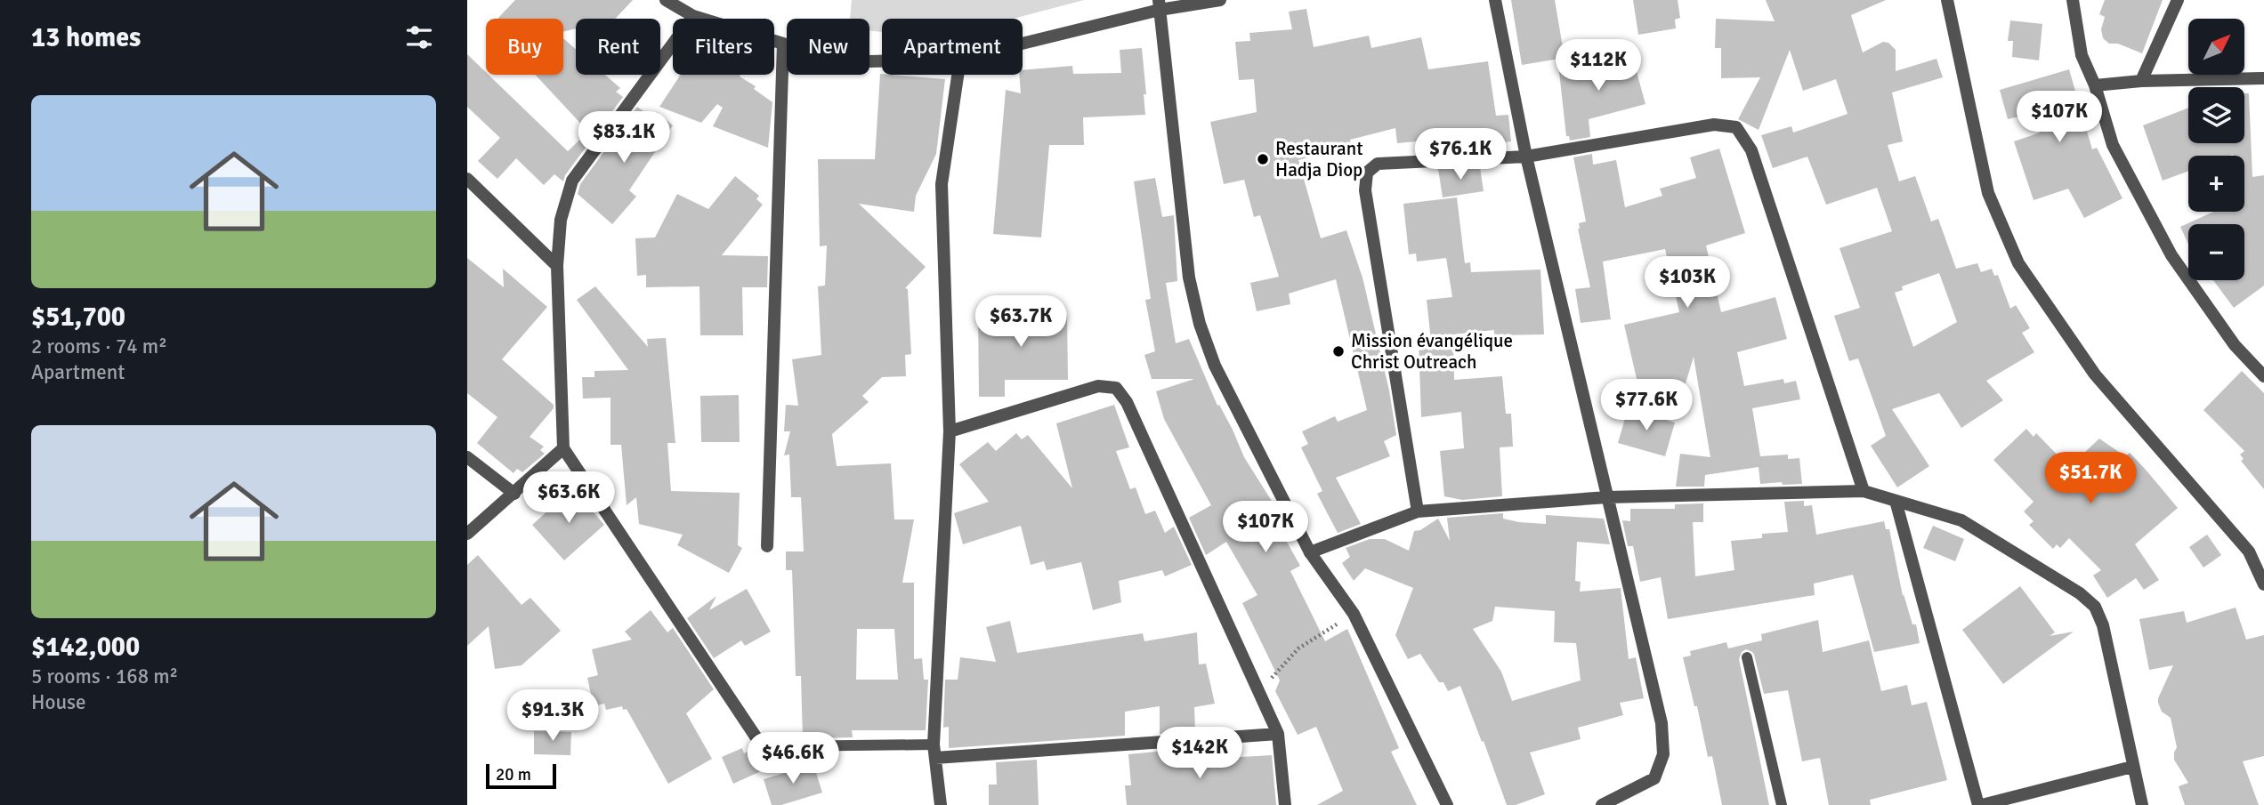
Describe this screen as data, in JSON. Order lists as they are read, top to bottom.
{
  "places": ["Restaurant Hadja Diop", "Mission évangélique Christ Outreach"],
  "scale_bar": "20 m",
  "north": "top right",
  "page": {
    "heading": "13 homes",
    "map_buttons": ["+", "−"],
    "chip": [
      "Buy",
      "Rent",
      "Filters",
      "New",
      "Apartment"
    ],
    "price": [
      "$112K",
      "$107K",
      "$83.1K",
      "$76.1K",
      "$103K",
      "$63.7K",
      "$77.6K",
      "$51.7K",
      "$63.6K",
      "$107K",
      "$91.3K",
      "$142K",
      "$46.6K"
    ],
    "list": [
      {
        "name": "$51,700",
        "note": "2 rooms · 74 m² · Apartment"
      },
      {
        "name": "$142,000",
        "note": "5 rooms · 168 m² · House"
      }
    ],
    "scale": "20 m"
  }
}
